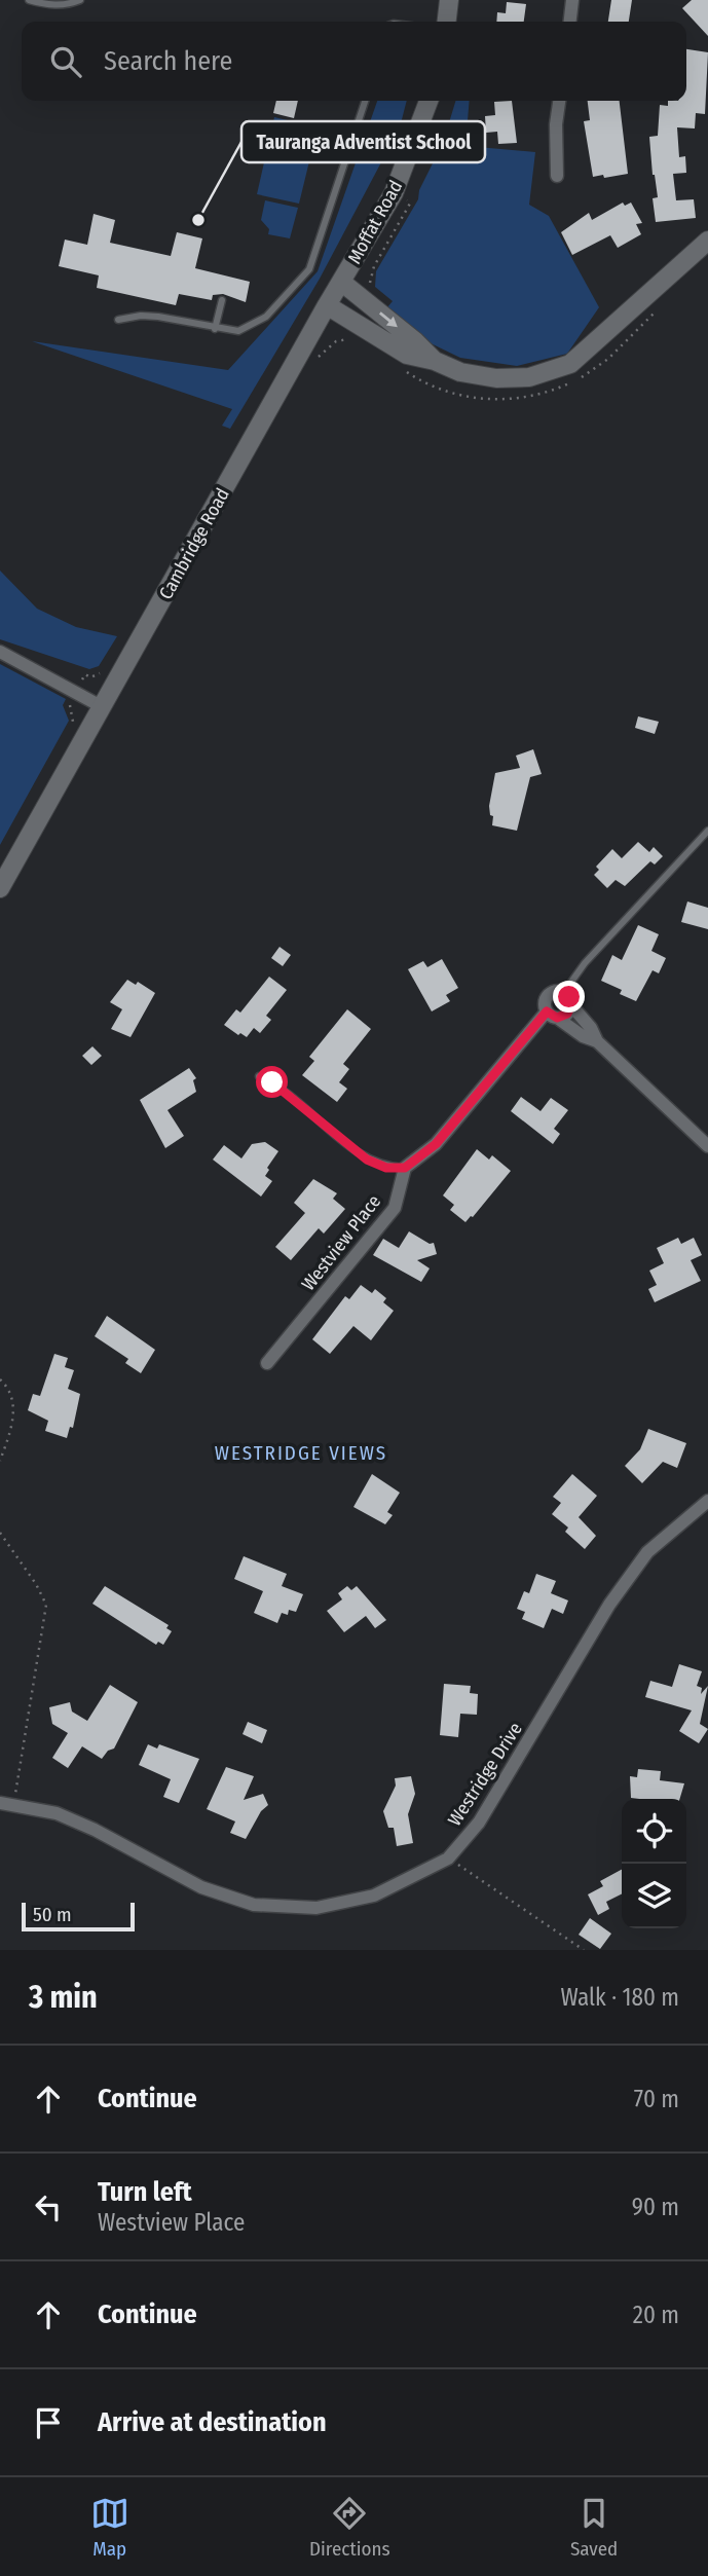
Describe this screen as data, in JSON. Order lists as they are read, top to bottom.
{
  "streets": {
    "main road": ["Moffat Road", "Cambridge Road"],
    "street": ["Westview Place", "Westridge Drive"]
  },
  "crossings": [
    ["Moffat Road", "Cambridge Road"]
  ],
  "districts": ["WESTRIDGE VIEWS"],
  "places": ["Tauranga Adventist School"],
  "scale_bar": "50 m",
  "page": {
    "search": "Search here",
    "scale": "50 m",
    "heading": ["3 min", "Walk · 180 m"],
    "list": [
      ["Continue", "70 m"],
      ["Turn left", "Westview Place", "90 m"],
      ["Continue", "20 m"],
      "Arrive at destination"
    ],
    "nav": ["Map", "Directions", "Saved"]
  }
}
